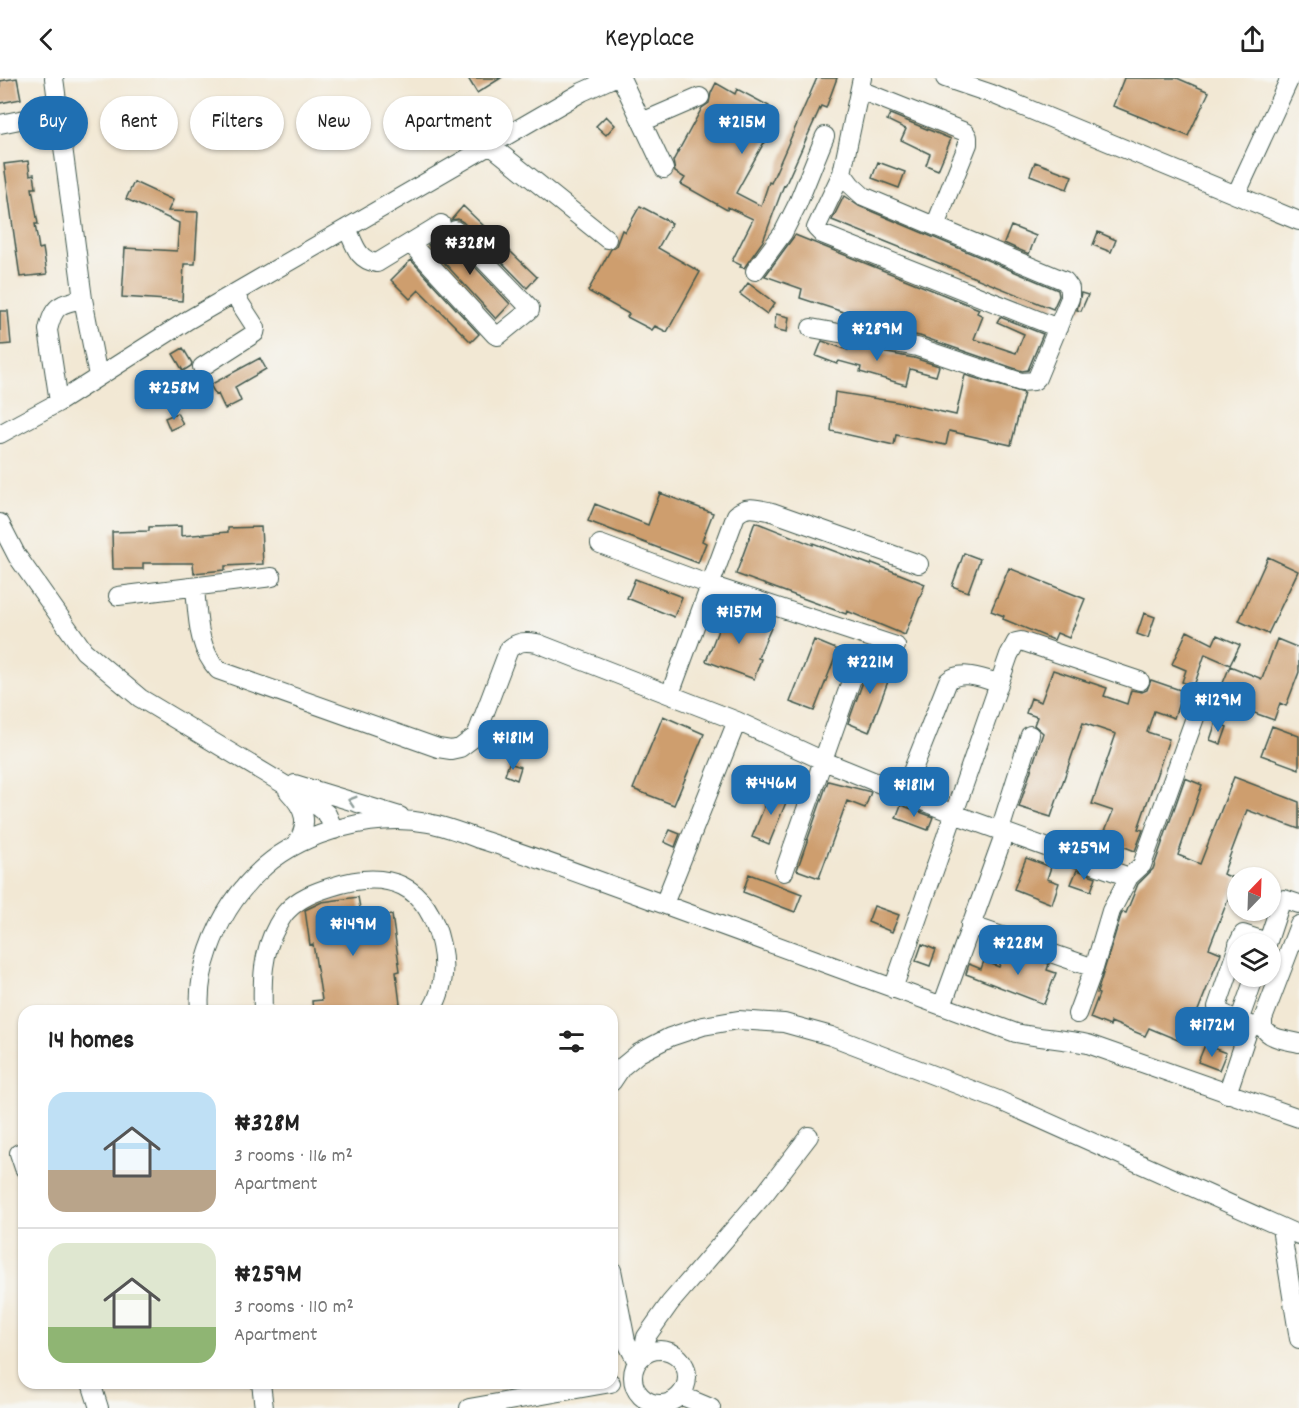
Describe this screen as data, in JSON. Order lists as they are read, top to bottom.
{
  "north": "top right",
  "page": {
    "header": "Keyplace",
    "chip": [
      "Buy",
      "Rent",
      "Filters",
      "New",
      "Apartment"
    ],
    "price": [
      "₦215M",
      "₦328M",
      "₦289M",
      "₦258M",
      "₦157M",
      "₦221M",
      "₦129M",
      "₦181M",
      "₦446M",
      "₦181M",
      "₦259M",
      "₦149M",
      "₦228M",
      "₦172M"
    ],
    "heading": "14 homes",
    "list": [
      {
        "name": "₦328M",
        "note": "3 rooms · 116 m² · Apartment"
      },
      {
        "name": "₦259M",
        "note": "3 rooms · 110 m² · Apartment"
      }
    ]
  }
}
